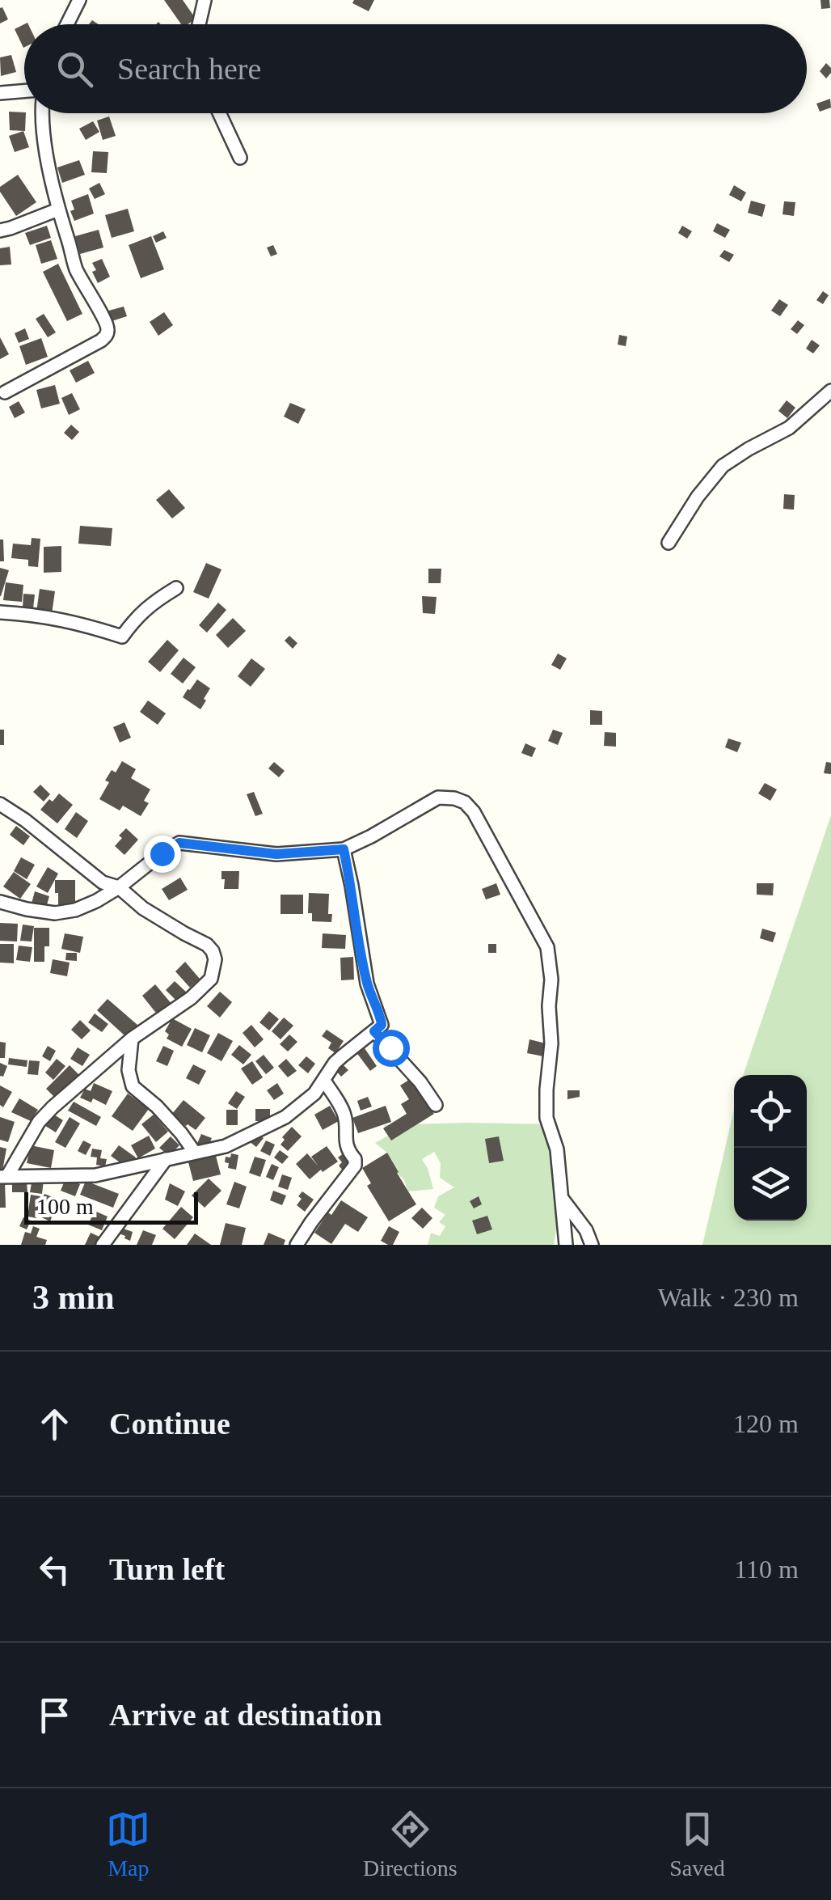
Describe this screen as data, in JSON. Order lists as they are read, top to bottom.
{
  "scale_bar": "100 m",
  "page": {
    "search": "Search here",
    "scale": "100 m",
    "heading": ["3 min", "Walk · 230 m"],
    "list": [
      ["Continue", "120 m"],
      ["Turn left", "110 m"],
      "Arrive at destination"
    ],
    "nav": ["Map", "Directions", "Saved"]
  }
}
